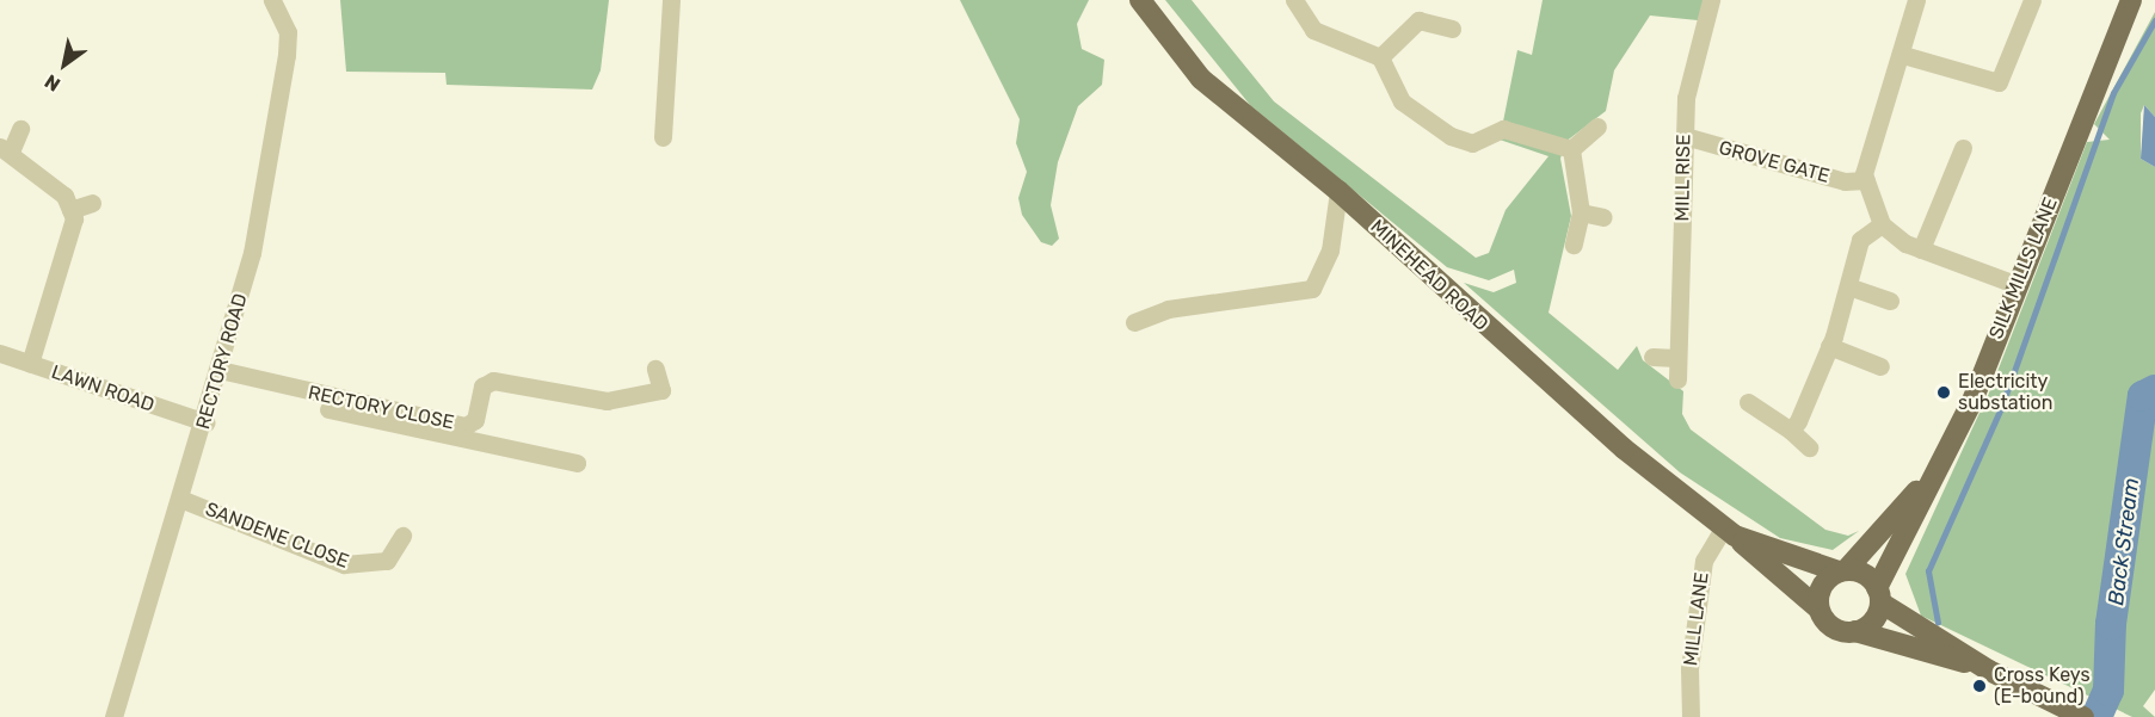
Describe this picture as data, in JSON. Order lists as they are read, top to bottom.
{
  "streets": {
    "main road": ["SILK MILLS LANE", "MINEHEAD ROAD"],
    "street": [
      "GROVE GATE",
      "MILL RISE",
      "RECTORY ROAD",
      "LAWN ROAD",
      "RECTORY CLOSE",
      "SANDENE CLOSE",
      "MILL LANE"
    ]
  },
  "crossings": [
    ["GROVE GATE", "MILL RISE"],
    ["SILK MILLS LANE", "MINEHEAD ROAD"],
    ["MINEHEAD ROAD", "MILL LANE"],
    ["RECTORY ROAD", "LAWN ROAD"],
    ["RECTORY ROAD", "RECTORY CLOSE"],
    ["RECTORY ROAD", "SANDENE CLOSE"]
  ],
  "water": ["Back Stream"],
  "places": ["Electricity substation", "Cross Keys (E-bound)"],
  "north": "bottom left"
}
